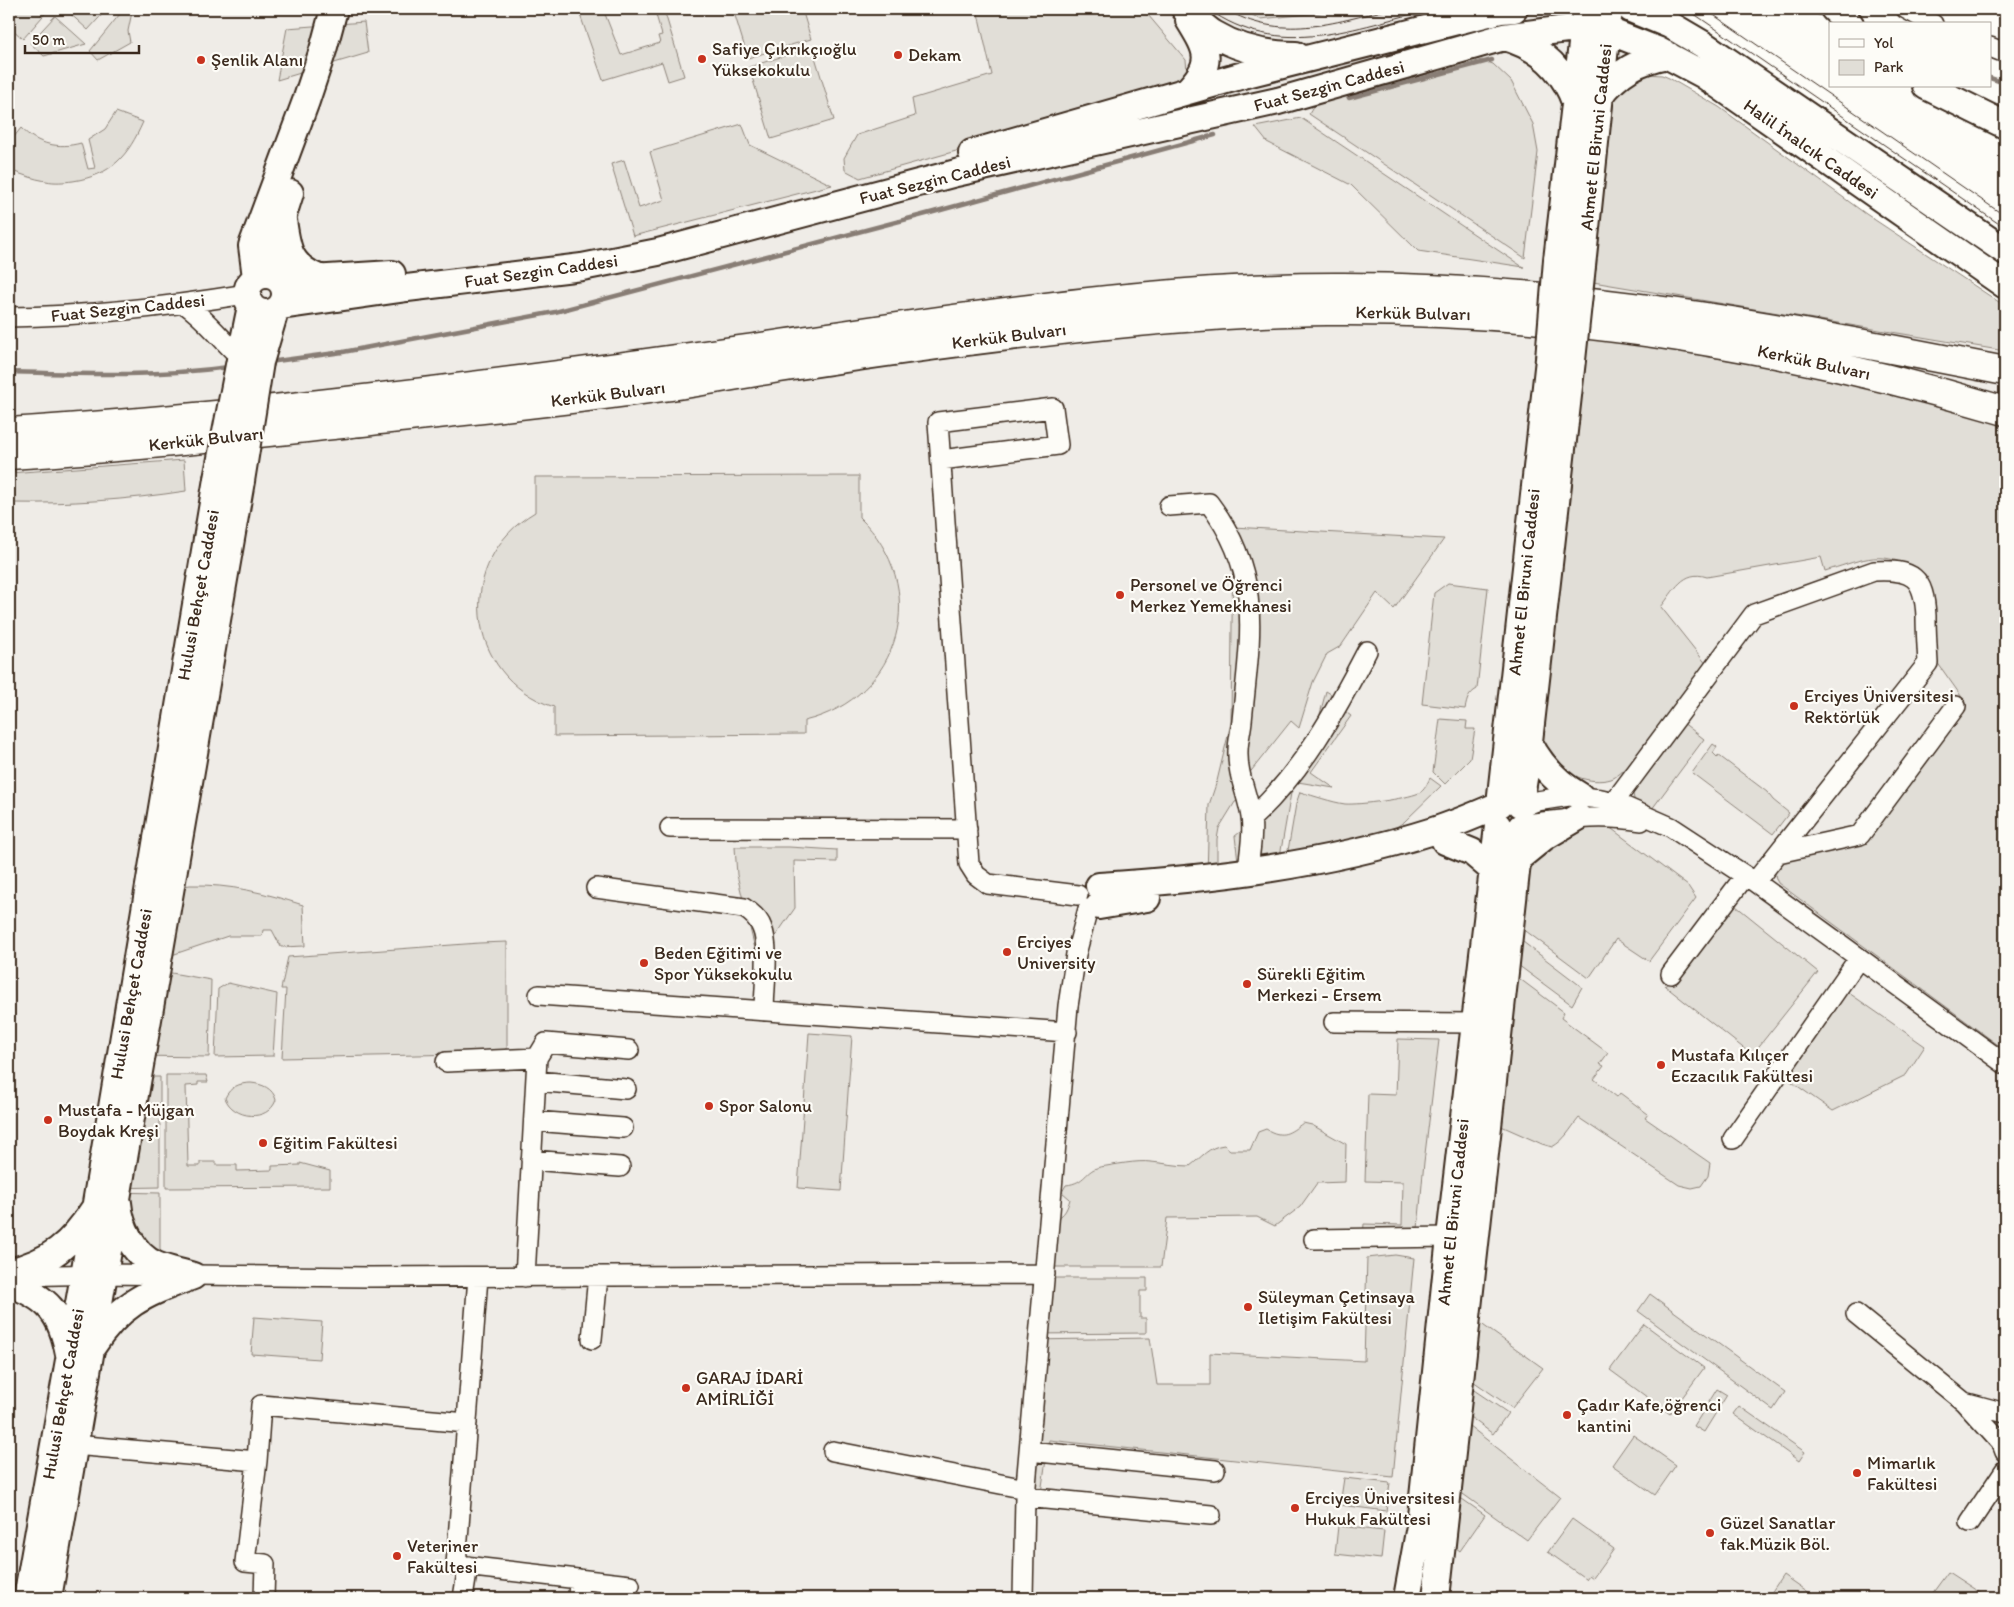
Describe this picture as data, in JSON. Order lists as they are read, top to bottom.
{
  "streets": {
    "main road": ["Kerkük Bulvarı"],
    "street": [
      "Fuat Sezgin Caddesi",
      "Ahmet El Biruni Caddesi",
      "Halil İnalcık Caddesi",
      "Hulusi Behçet Caddesi"
    ]
  },
  "crossings": [
    ["Fuat Sezgin Caddesi", "Ahmet El Biruni Caddesi"],
    ["Fuat Sezgin Caddesi", "Halil İnalcık Caddesi"],
    ["Fuat Sezgin Caddesi", "Hulusi Behçet Caddesi"],
    ["Ahmet El Biruni Caddesi", "Halil İnalcık Caddesi"]
  ],
  "places": [
    "Dekam",
    "Safiye Çıkrıkçıoğlu Yüksekokulu",
    "Şenlik Alanı",
    "Personel ve Öğrenci Merkez Yemekhanesi",
    "Erciyes Üniversitesi Rektörlük",
    "Erciyes University",
    "Beden Eğitimi ve Spor Yüksekokulu",
    "Sürekli Eğitim Merkezi - Ersem",
    "Mustafa Kılıçer Eczacılık Fakültesi",
    "Spor Salonu",
    "Mustafa - Müjgan Boydak Kreşi",
    "Eğitim Fakültesi",
    "Süleyman Çetinsaya Iletişim Fakültesi",
    "GARAJ İDARİ AMİRLİĞİ",
    "Çadır Kafe,öğrenci kantini",
    "Mimarlık Fakültesi",
    "Erciyes Üniversitesi Hukuk Fakültesi",
    "Güzel Sanatlar fak.Müzik Böl.",
    "Veteriner Fakültesi"
  ],
  "legend": ["Yol", "Park"],
  "scale_bar": "50 m"
}
